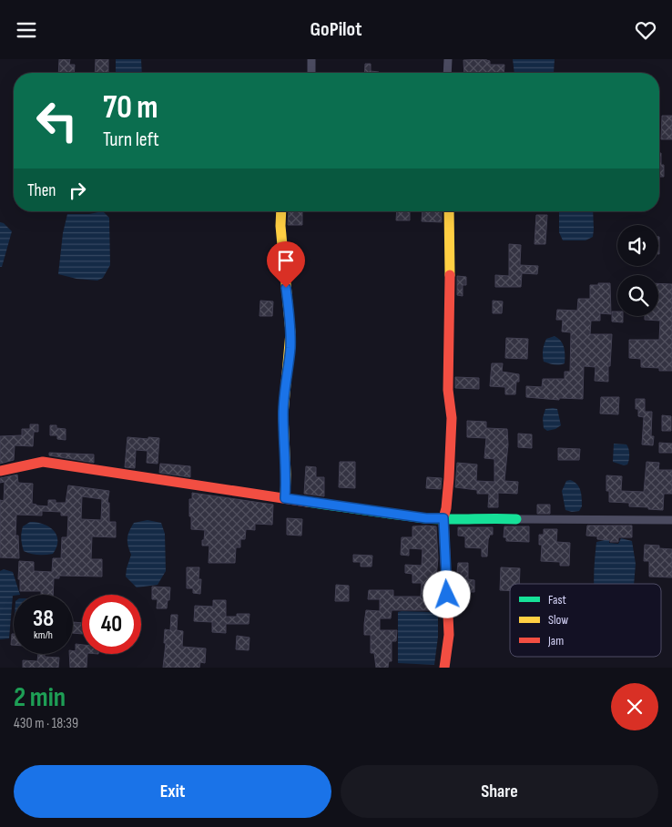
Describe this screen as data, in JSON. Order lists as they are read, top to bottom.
{
  "legend": ["Fast", "Slow", "Jam"],
  "page": {
    "header": "GoPilot",
    "turn": ["70 m", "Turn left"],
    "then": "Then",
    "speed": "38 km/h",
    "limit": "40",
    "heading": ["2 min", "430 m · 18:39"],
    "buttons": ["Exit", "Share"]
  }
}
